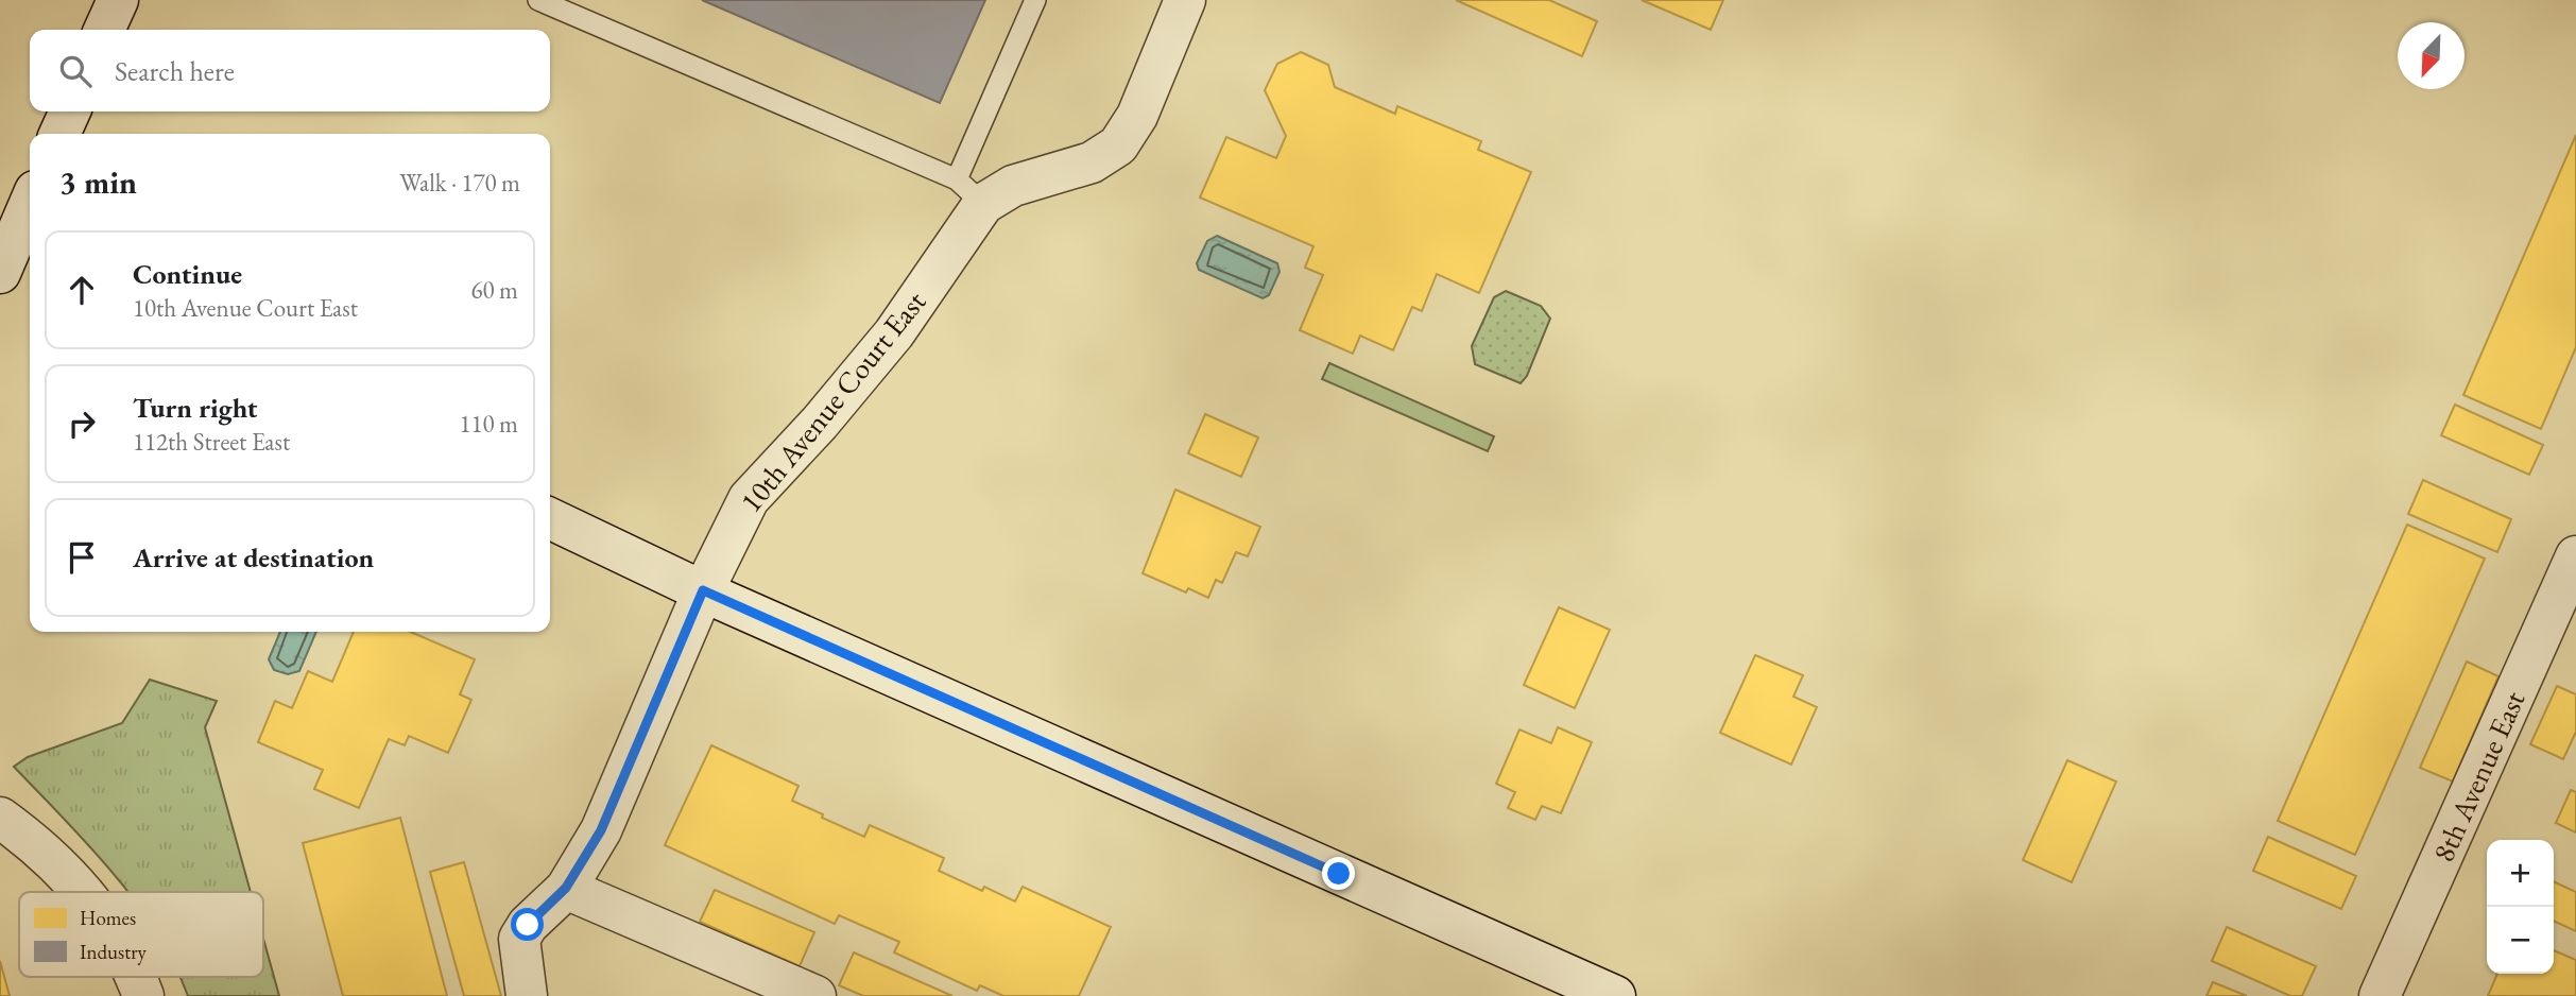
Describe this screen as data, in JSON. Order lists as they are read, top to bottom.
{
  "streets": {
    "street": ["10th Avenue Court East", "8th Avenue East"]
  },
  "legend": ["Homes", "Industry"],
  "north": "bottom left",
  "page": {
    "search": "Search here",
    "heading": ["3 min", "Walk · 170 m"],
    "list": [
      ["Continue", "10th Avenue Court East", "60 m"],
      ["Turn right", "112th Street East", "110 m"],
      "Arrive at destination"
    ],
    "map_buttons": ["+", "−"]
  }
}
